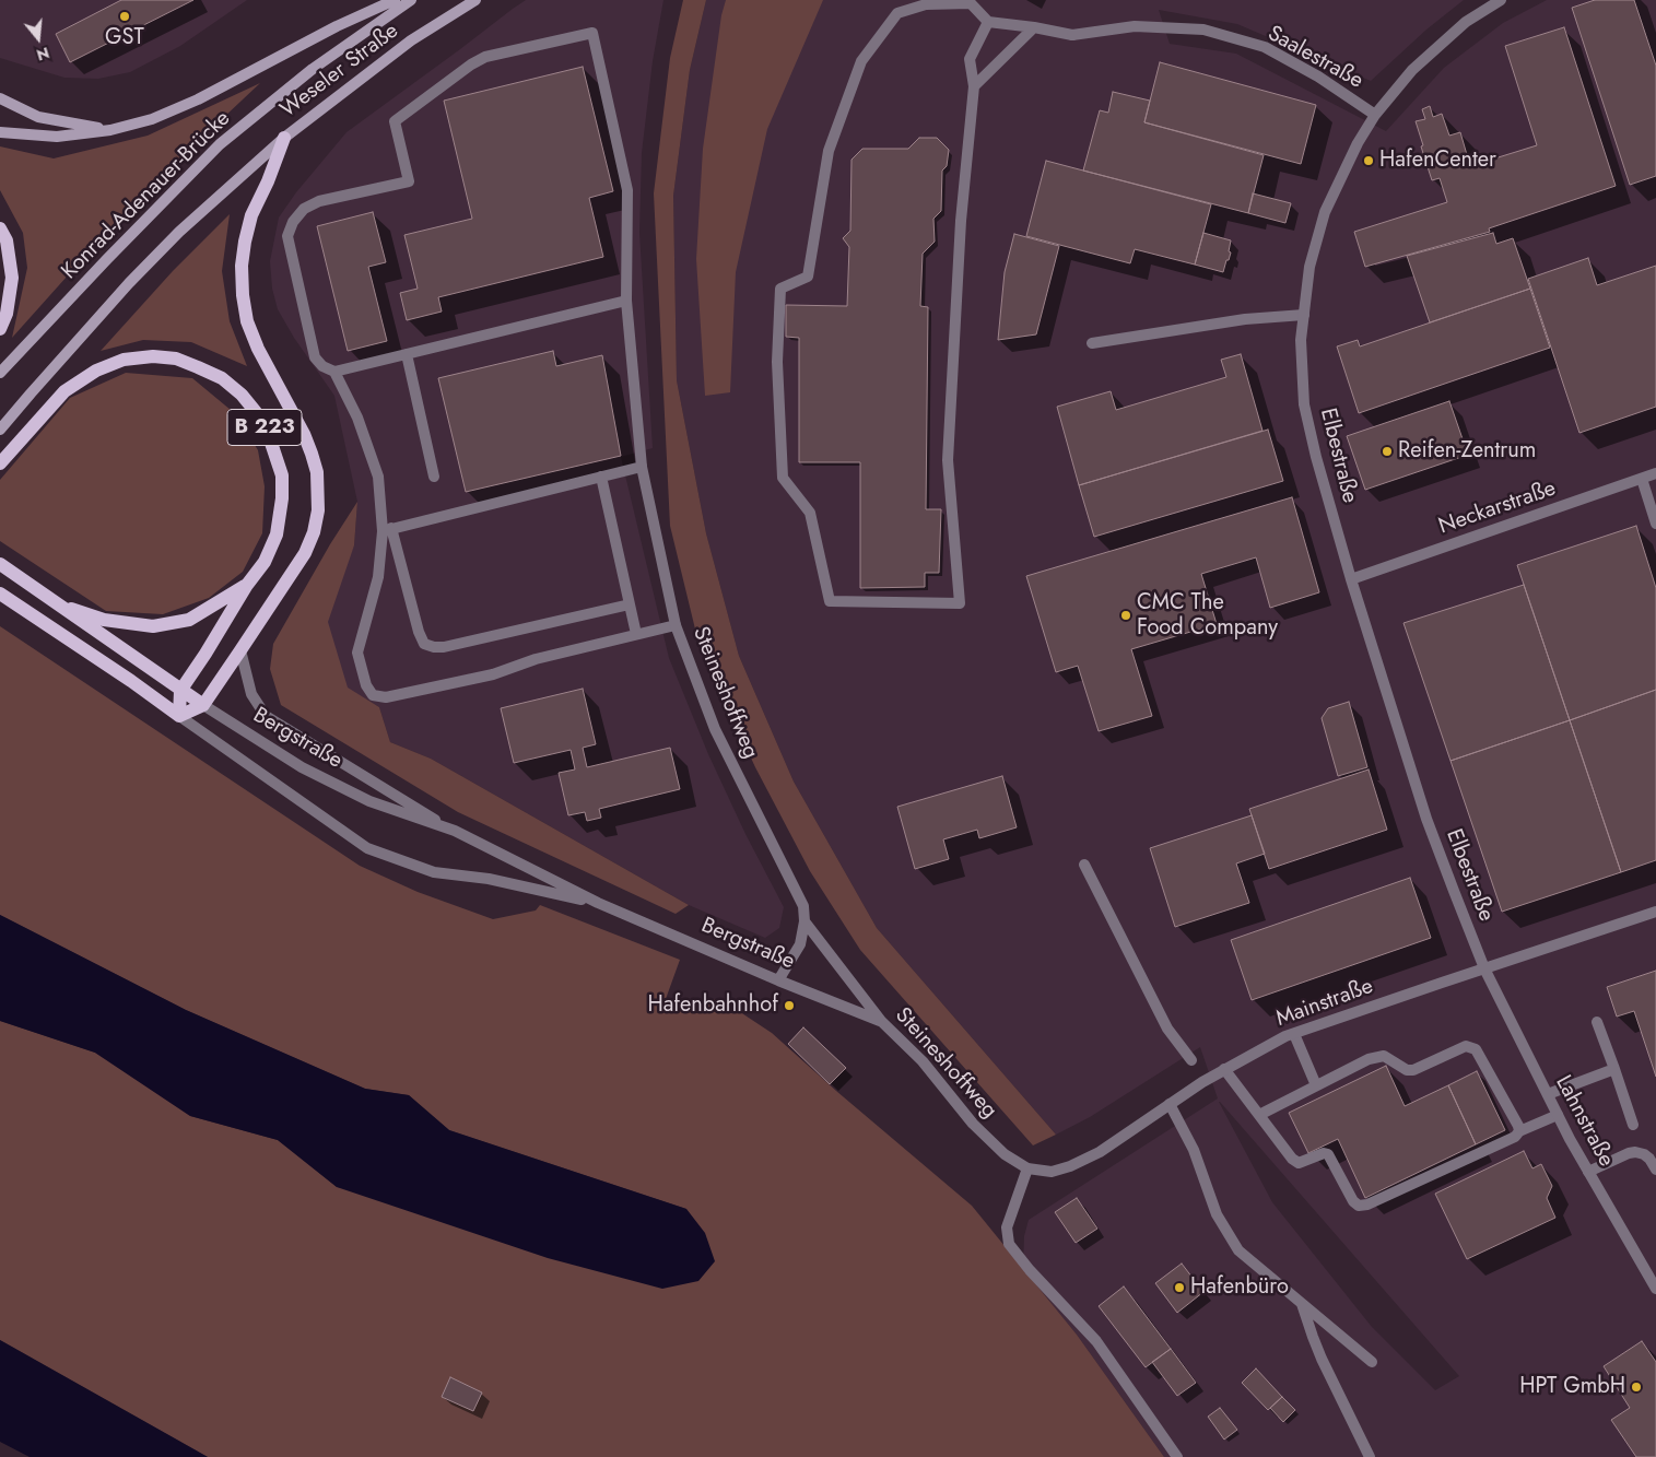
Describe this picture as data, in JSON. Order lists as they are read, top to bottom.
{
  "streets": {
    "main road": [
      "Weseler Straße",
      "Konrad-Adenauer-Brücke",
      "B 223",
      "Bergstraße"
    ],
    "street": [
      "Saalestraße",
      "Elbestraße",
      "Neckarstraße",
      "Steineshoffweg",
      "Mainstraße",
      "Lahnstraße"
    ]
  },
  "crossings": [
    ["Saalestraße", "Elbestraße"],
    ["B 223", "Bergstraße"],
    ["Elbestraße", "Neckarstraße"],
    ["Elbestraße", "Mainstraße"],
    ["Elbestraße", "Lahnstraße"],
    ["Steineshoffweg", "Bergstraße"],
    ["Steineshoffweg", "Mainstraße"],
    ["Mainstraße", "Lahnstraße"]
  ],
  "places": [
    "GST",
    "HafenCenter",
    "Reifen-Zentrum",
    "CMC The Food Company",
    "Hafenbahnhof",
    "Hafenbüro",
    "HPT GmbH"
  ],
  "north": "bottom"
}
